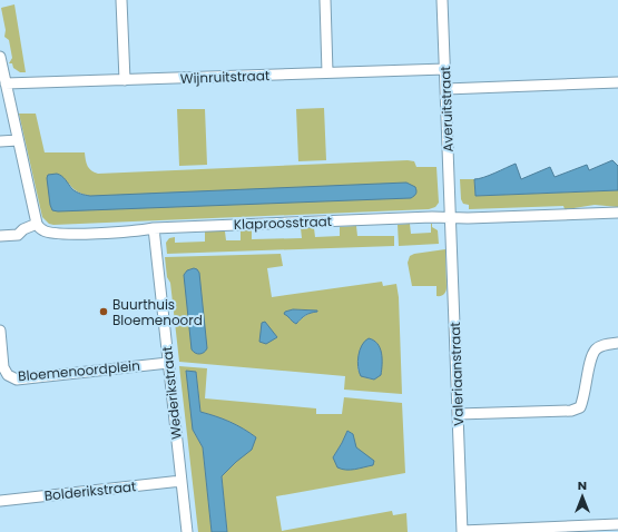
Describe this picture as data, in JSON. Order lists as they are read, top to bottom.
{
  "streets": {
    "street": [
      "Wijnruitstraat",
      "Averuitstraat",
      "Klaproosstraat",
      "Bloemenoordplein",
      "Valeriaanstraat",
      "Wederikstraat",
      "Bolderikstraat"
    ]
  },
  "crossings": [
    ["Wijnruitstraat", "Averuitstraat"],
    ["Averuitstraat", "Klaproosstraat"],
    ["Averuitstraat", "Valeriaanstraat"],
    ["Klaproosstraat", "Valeriaanstraat"],
    ["Klaproosstraat", "Wederikstraat"],
    ["Bloemenoordplein", "Wederikstraat"],
    ["Wederikstraat", "Bolderikstraat"]
  ],
  "places": ["Buurthuis Bloemenoord"],
  "north": "top"
}
